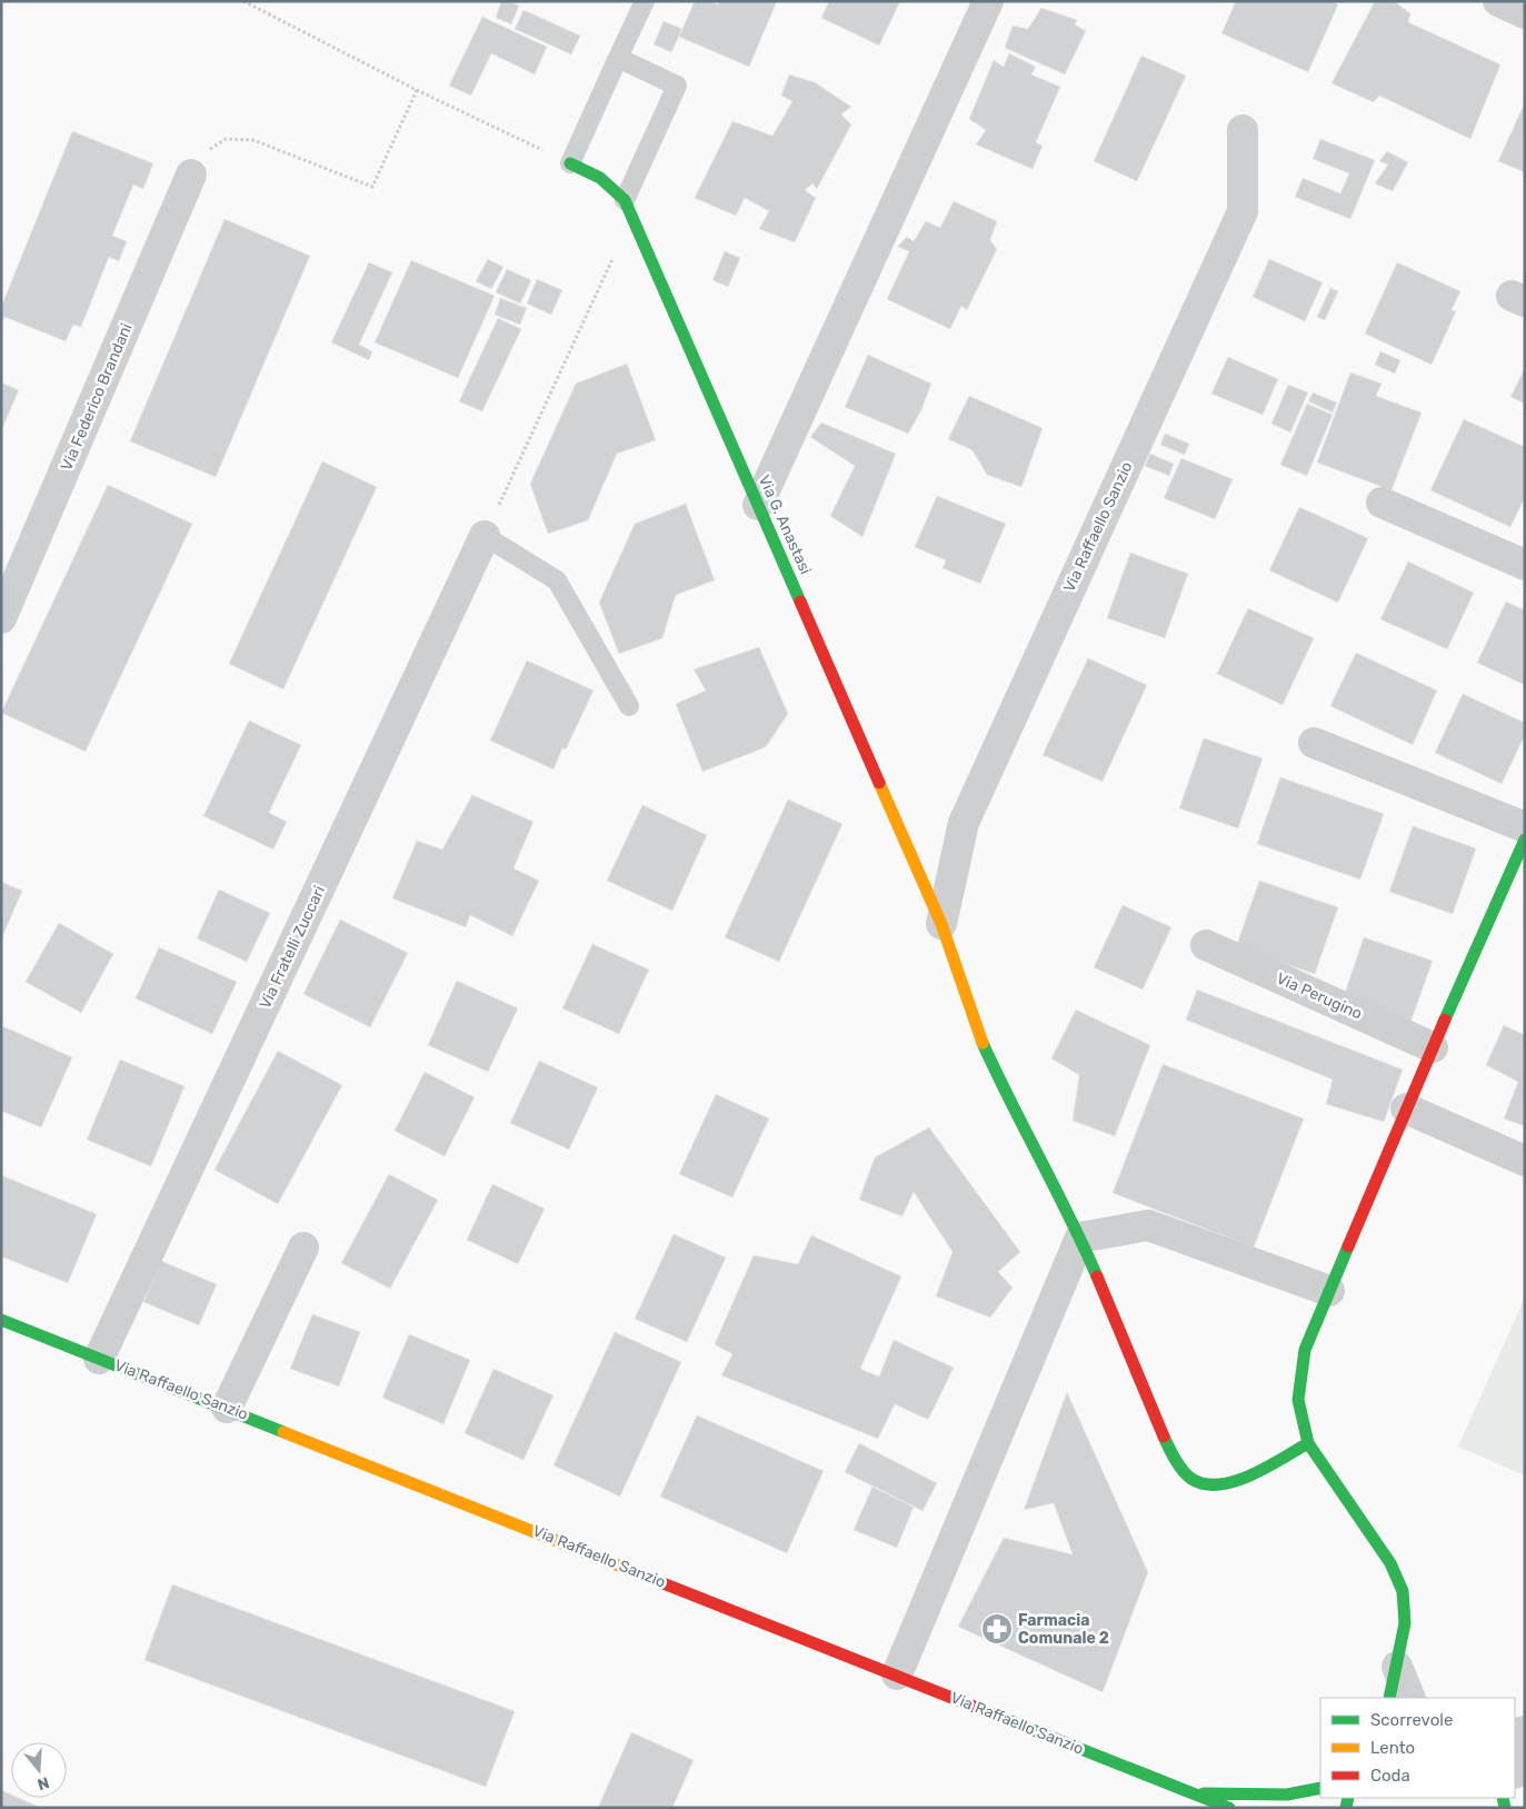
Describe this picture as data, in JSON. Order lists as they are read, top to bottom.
{
  "streets": {
    "street": [
      "Via Federico Brandani",
      "Via G. Anastasi",
      "Via Raffaello Sanzio",
      "Via Fratelli Zuccari",
      "Via Perugino"
    ]
  },
  "crossings": [
    ["Via G. Anastasi", "Via Raffaello Sanzio"],
    ["Via Raffaello Sanzio", "Via Fratelli Zuccari"]
  ],
  "places": {
    "pharmacy": ["Farmacia Comunale 2"]
  },
  "legend": ["Scorrevole", "Lento", "Coda"],
  "north": "bottom"
}
